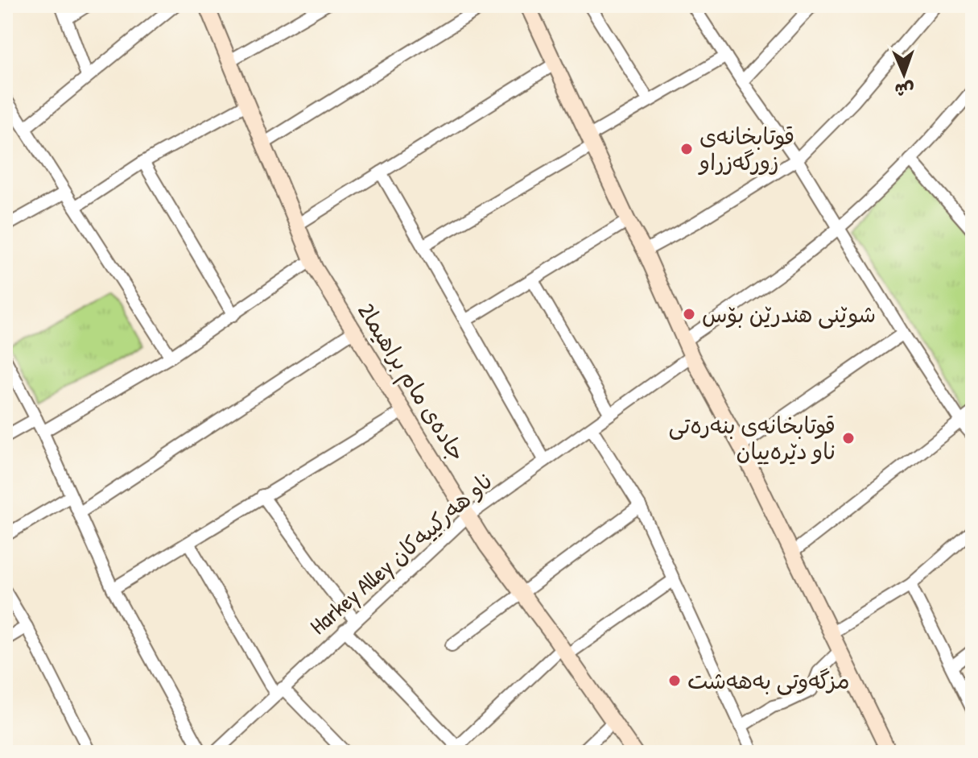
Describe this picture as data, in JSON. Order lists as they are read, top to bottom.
{
  "streets": {
    "street": ["جادەی مام براهیما2", "Harkey Alley ناو هەركييەكان"]
  },
  "crossings": [
    ["جادەی مام براهیما2", "Harkey Alley ناو هەركييەكان"]
  ],
  "places": [
    "قوتابخانەی زورگەزراو",
    "شوێنی هندرێن بۆس",
    "قوتابخانەى بنەرەتى ناو دێرەييان",
    "مزگەوتی بەهەشت"
  ],
  "north": "bottom"
}
